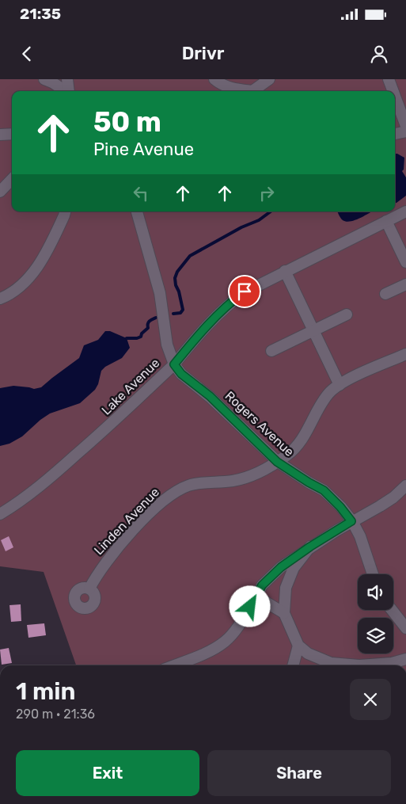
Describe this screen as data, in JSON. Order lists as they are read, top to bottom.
{
  "streets": {
    "street": ["Lake Avenue", "Rogers Avenue", "Linden Avenue"]
  },
  "crossings": [
    ["Lake Avenue", "Rogers Avenue"],
    ["Rogers Avenue", "Linden Avenue"]
  ],
  "page": {
    "status": "21:35",
    "header": "Drivr",
    "turn": ["50 m", "Pine Avenue"],
    "heading": ["1 min", "290 m · 21:36"],
    "buttons": ["Exit", "Share"]
  }
}
